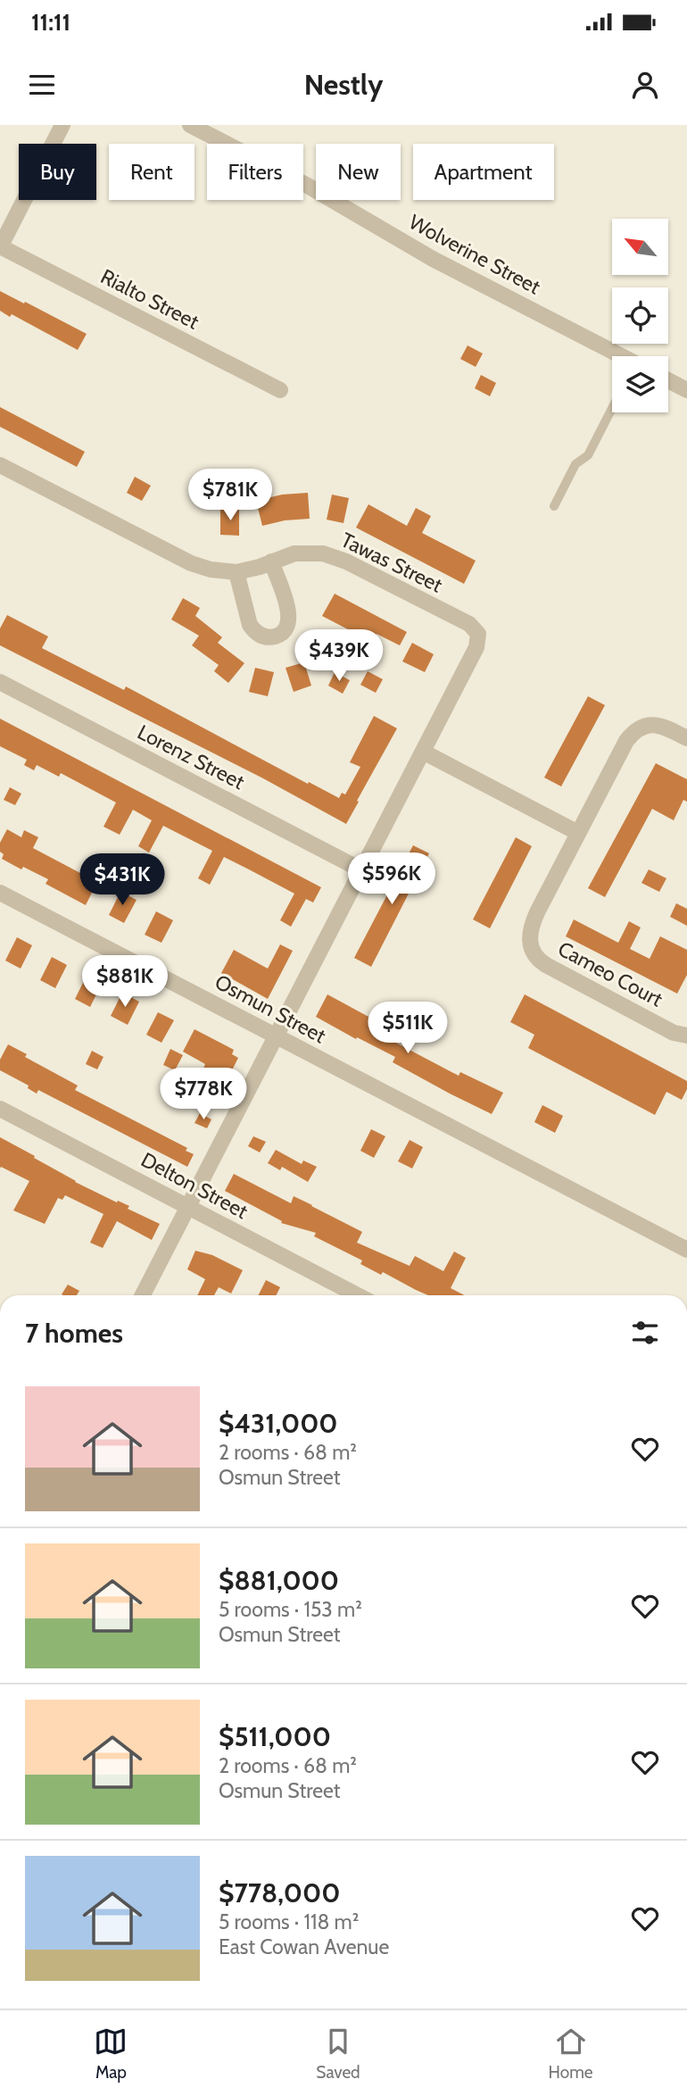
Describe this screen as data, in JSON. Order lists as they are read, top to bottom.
{
  "streets": {
    "street": [
      "Wolverine Street",
      "Rialto Street",
      "Tawas Street",
      "Lorenz Street",
      "Cameo Court",
      "Osmun Street",
      "Delton Street"
    ]
  },
  "north": "top left",
  "page": {
    "status": "11:11",
    "header": "Nestly",
    "chip": [
      "Buy",
      "Rent",
      "Filters",
      "New",
      "Apartment"
    ],
    "price": [
      "$781K",
      "$439K",
      "$596K",
      "$431K",
      "$881K",
      "$511K",
      "$778K"
    ],
    "heading": "7 homes",
    "list": [
      {
        "name": "$431,000",
        "note": "2 rooms · 68 m² · Osmun Street"
      },
      {
        "name": "$881,000",
        "note": "5 rooms · 153 m² · Osmun Street"
      },
      {
        "name": "$511,000",
        "note": "2 rooms · 68 m² · Osmun Street"
      },
      {
        "name": "$778,000",
        "note": "5 rooms · 118 m² · East Cowan Avenue"
      }
    ],
    "tabs": ["Map", "Saved", "Home"]
  }
}
